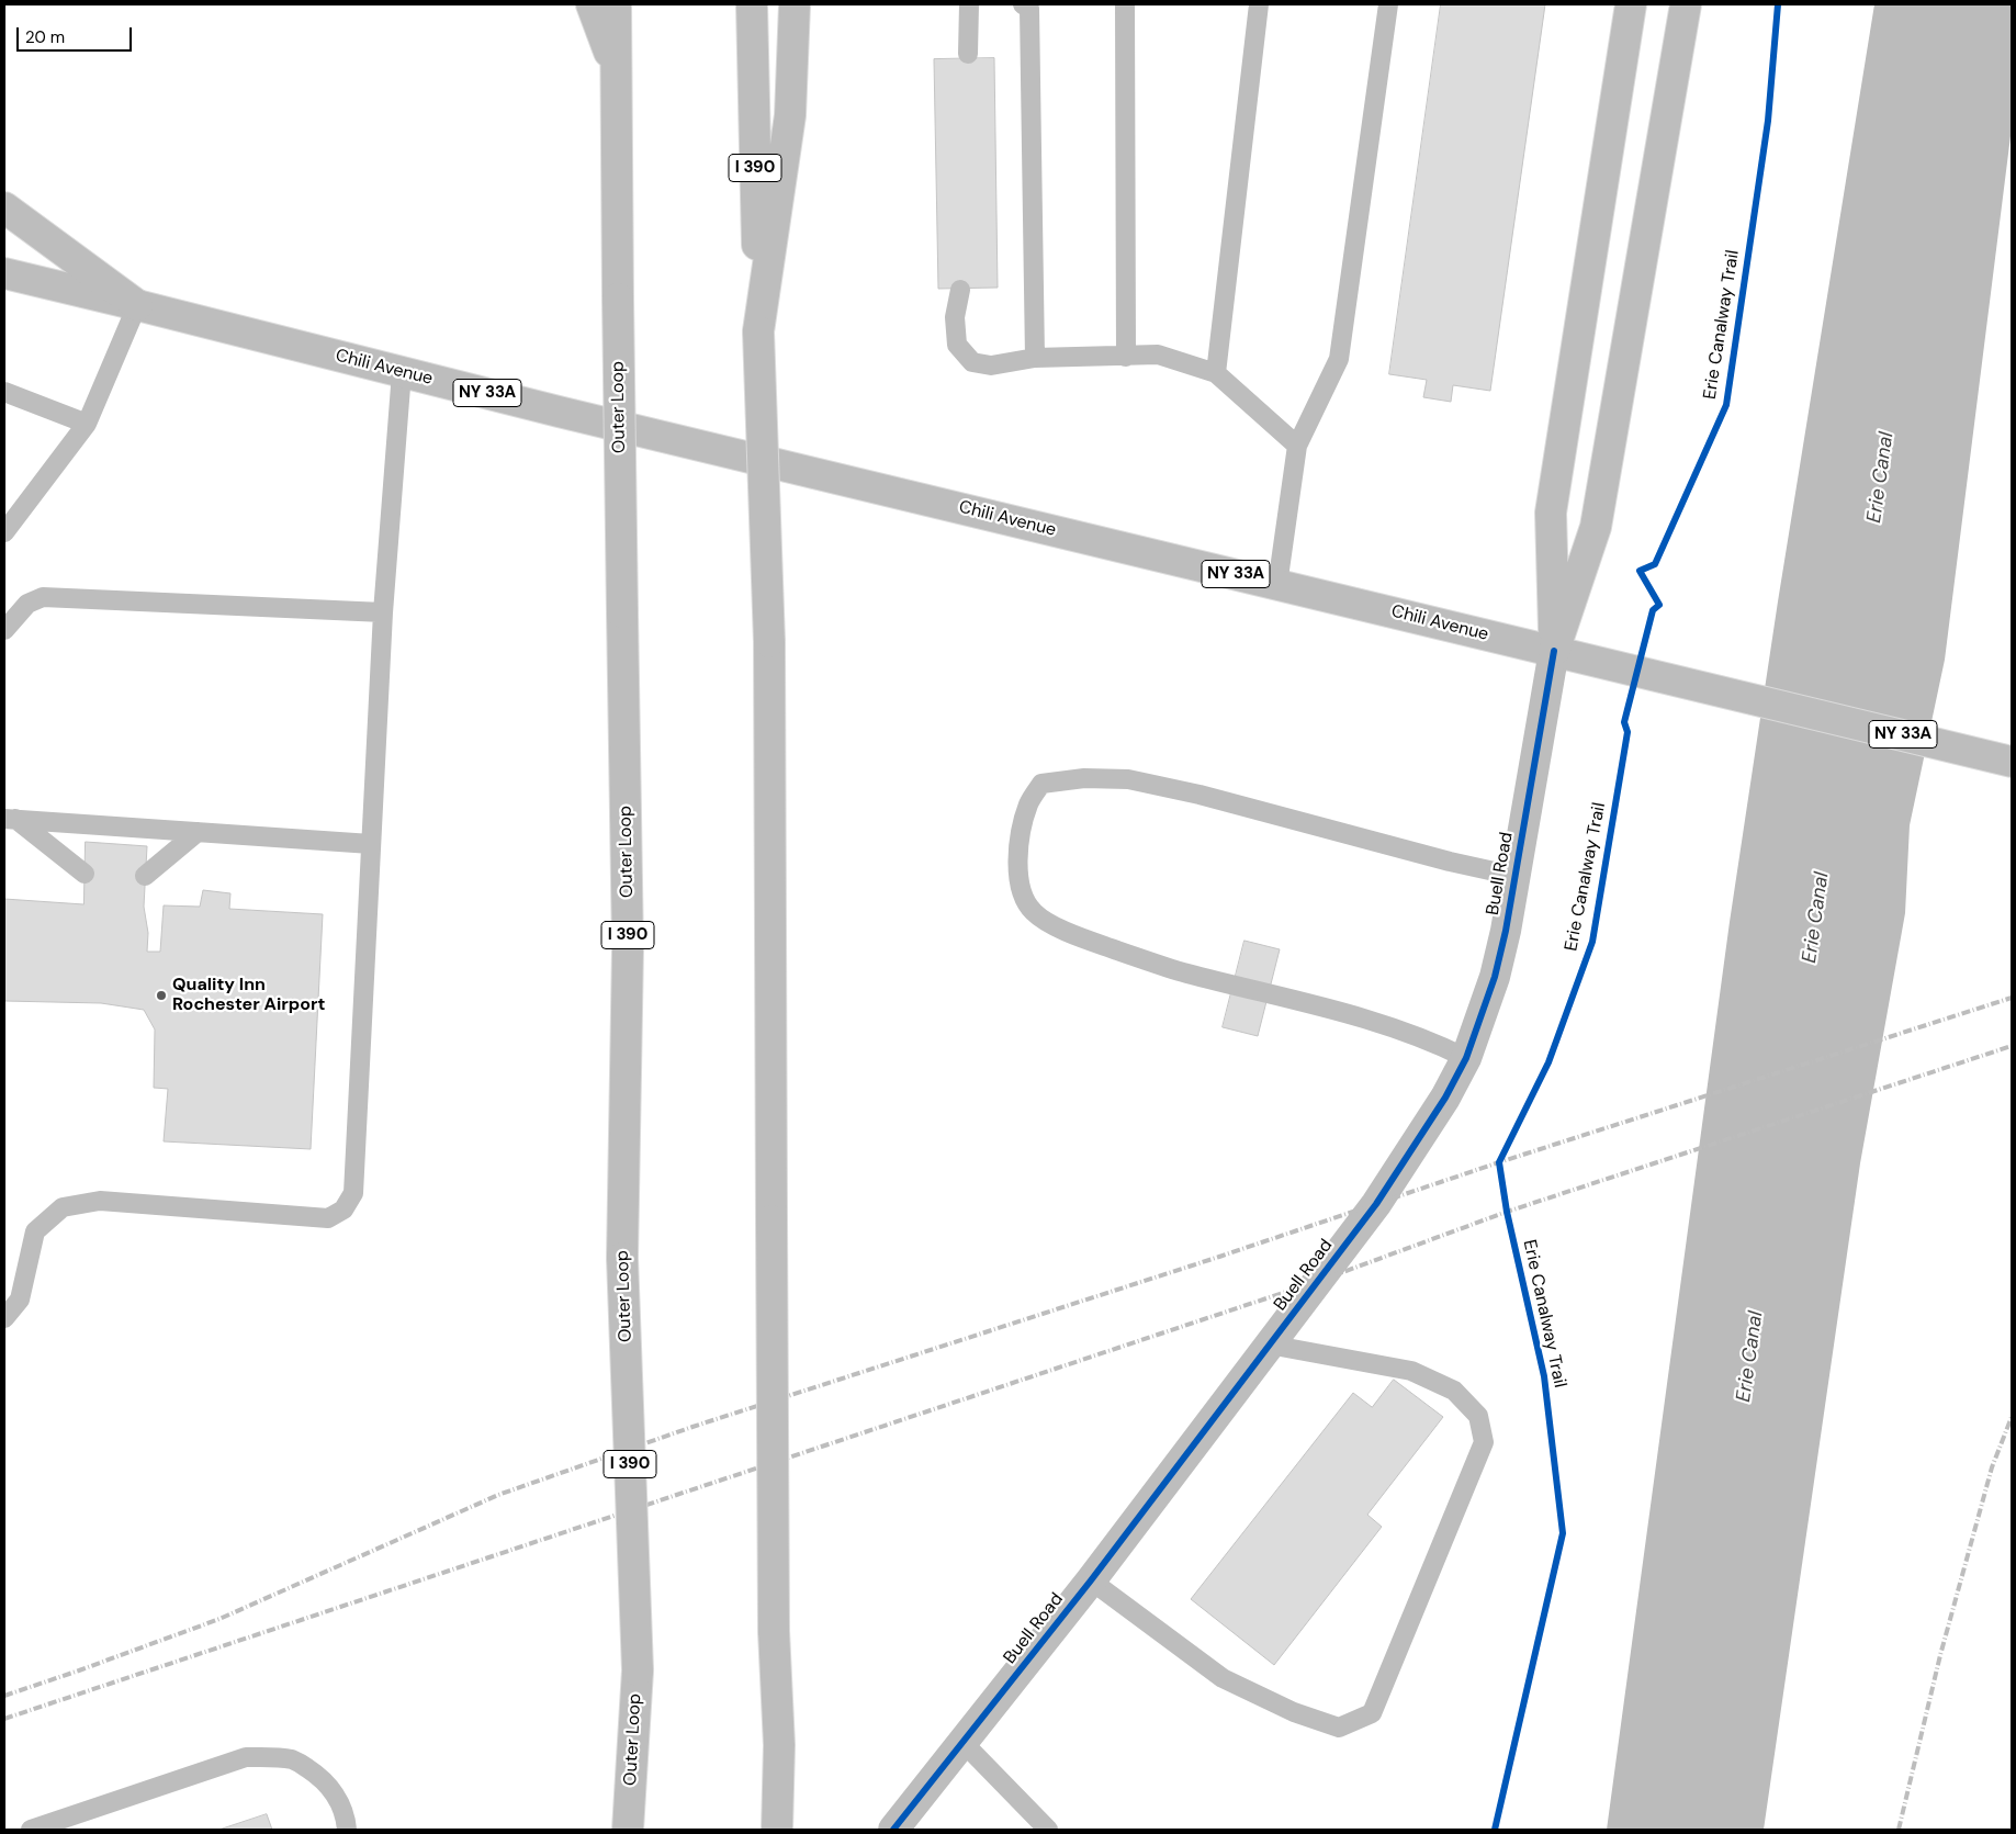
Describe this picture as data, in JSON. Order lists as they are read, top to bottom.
{
  "streets": {
    "main road": [
      "I 390",
      "Chili Avenue",
      "NY 33A",
      "Outer Loop",
      "Buell Road"
    ],
    "cycle path": ["Erie Canalway Trail"]
  },
  "crossings": [
    ["Chili Avenue", "Buell Road"]
  ],
  "water": ["Erie Canal"],
  "places": ["Quality Inn Rochester Airport"],
  "scale_bar": "20 m"
}
